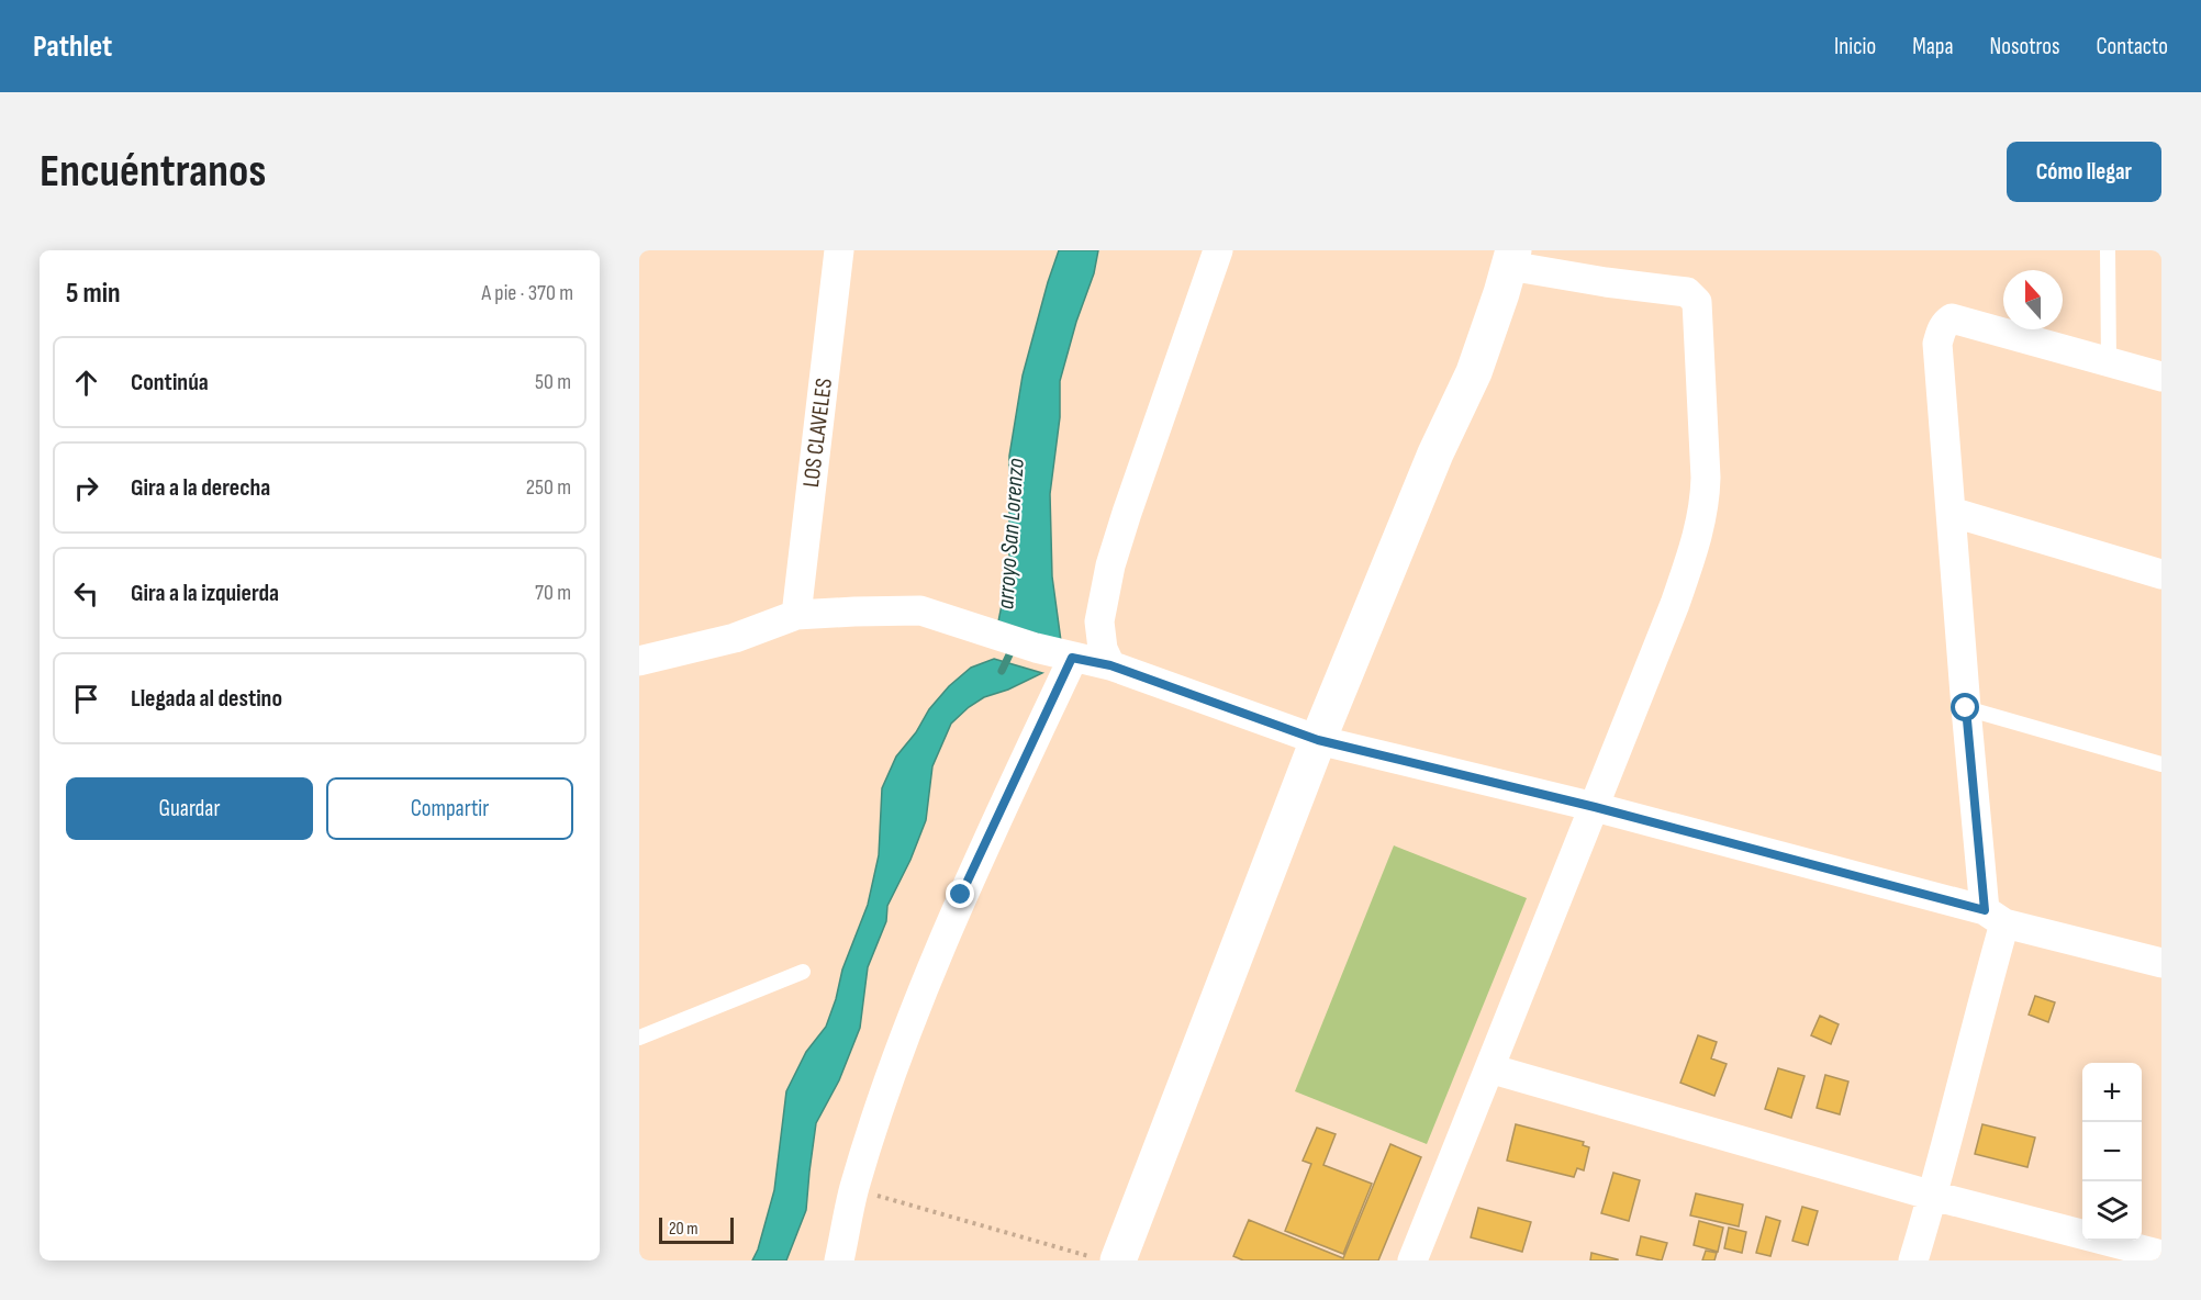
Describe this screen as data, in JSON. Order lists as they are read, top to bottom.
{
  "streets": {
    "street": ["LOS CLAVELES"]
  },
  "water": ["arroyo San Lorenzo"],
  "scale_bar": "20 m",
  "north": "top",
  "page": {
    "header": "Pathlet",
    "nav": [
      "Inicio",
      "Mapa",
      "Nosotros",
      "Contacto"
    ],
    "buttons": [
      "Cómo llegar",
      ["Guardar", "Compartir"]
    ],
    "title": "Encuéntranos",
    "heading": ["5 min", "A pie · 370 m"],
    "list": [
      ["Continúa", "50 m"],
      ["Gira a la derecha", "250 m"],
      ["Gira a la izquierda", "70 m"],
      "Llegada al destino"
    ],
    "map_buttons": ["+", "−"],
    "scale": "20 m"
  }
}
